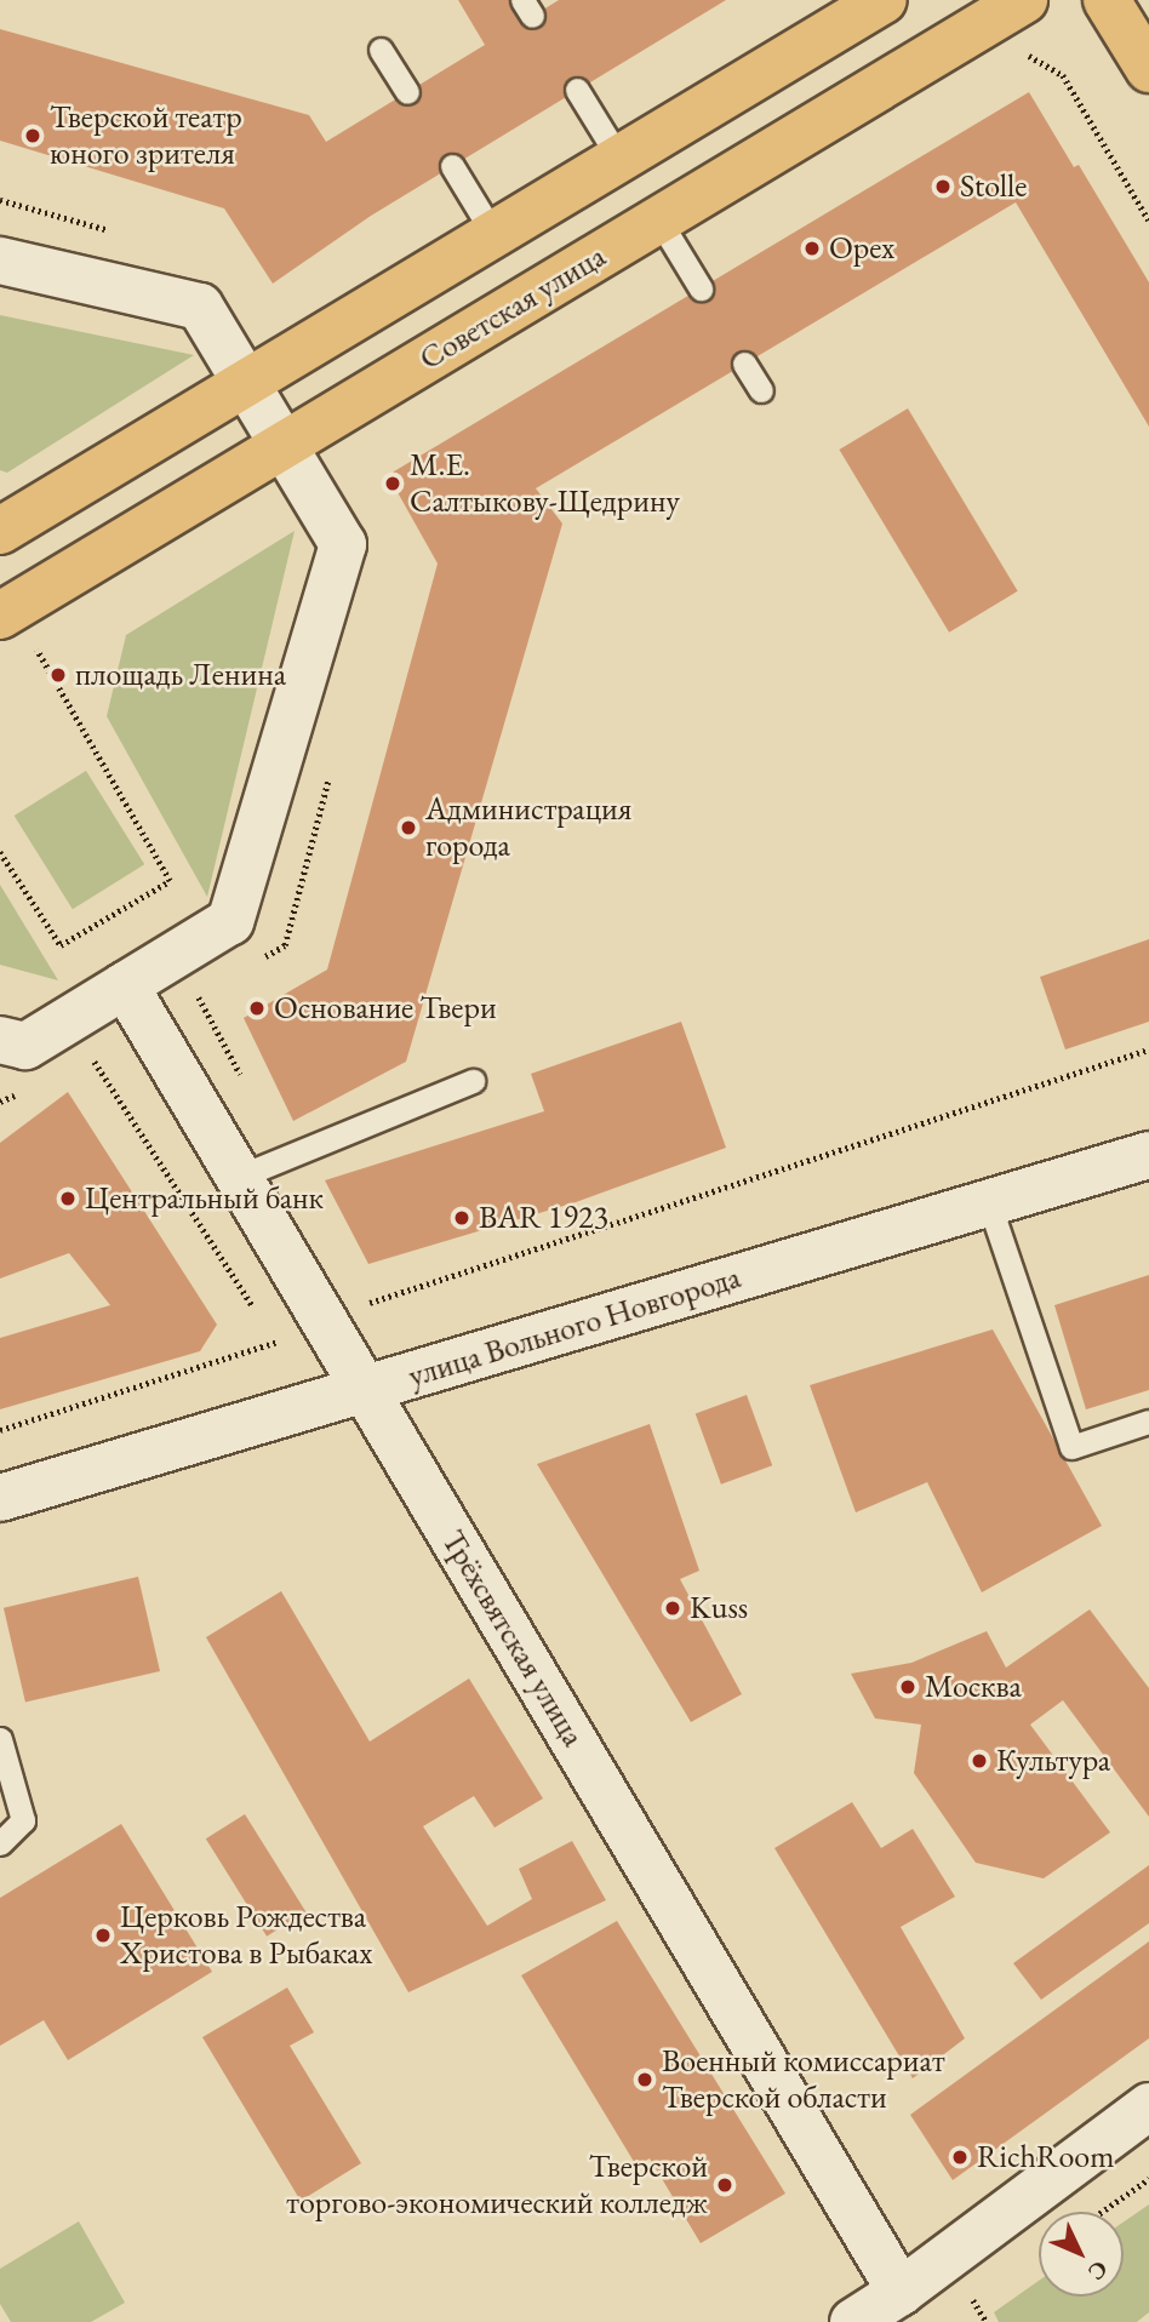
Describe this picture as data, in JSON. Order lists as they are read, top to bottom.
{
  "streets": {
    "main road": ["Советская улица"],
    "street": ["улица Вольного Новгорода", "Трёхсвятская улица"]
  },
  "crossings": [
    ["улица Вольного Новгорода", "Трёхсвятская улица"]
  ],
  "places": [
    "Тверской театр юного зрителя",
    "Stolle",
    "Орех",
    "М.Е. Салтыкову-Щедрину",
    "площадь Ленина",
    "Администрация города",
    "Основание Твери",
    "Центральный банк",
    "BAR 1923",
    "Kuss",
    "Москва",
    "Культура",
    "Церковь Рождества Христова в Рыбаках",
    "Военный комиссариат Тверской области",
    "RichRoom",
    "Тверской торгово-экономический колледж"
  ],
  "north": "bottom right"
}
